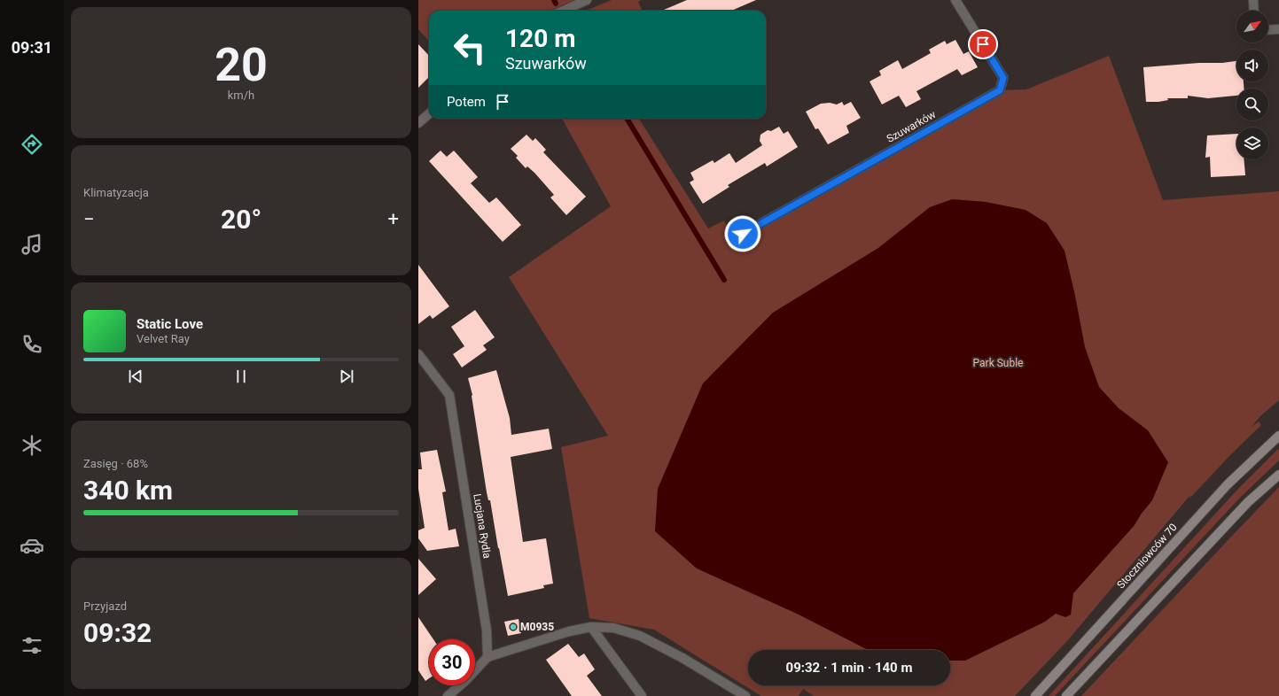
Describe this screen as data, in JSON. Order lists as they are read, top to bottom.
{
  "streets": {
    "street": ["Szuwarków", "Lucjana Rydla", "Stoczniowców 70"]
  },
  "parks": ["Park Suble"],
  "places": ["M0935"],
  "north": "top right",
  "page": {
    "tabs": "09:31",
    "tile": [
      ["20", "km/h"],
      "Klimatyzacja",
      ["Zasięg · 68%", "340 km"],
      ["Przyjazd", "09:32"]
    ],
    "turn": ["120 m", "Szuwarków"],
    "then": "Potem",
    "heat": ["−", "20°", "+"],
    "song": ["Static Love", "Velvet Ray"],
    "limit": "30",
    "trip": "09:32 · 1 min · 140 m"
  }
}
